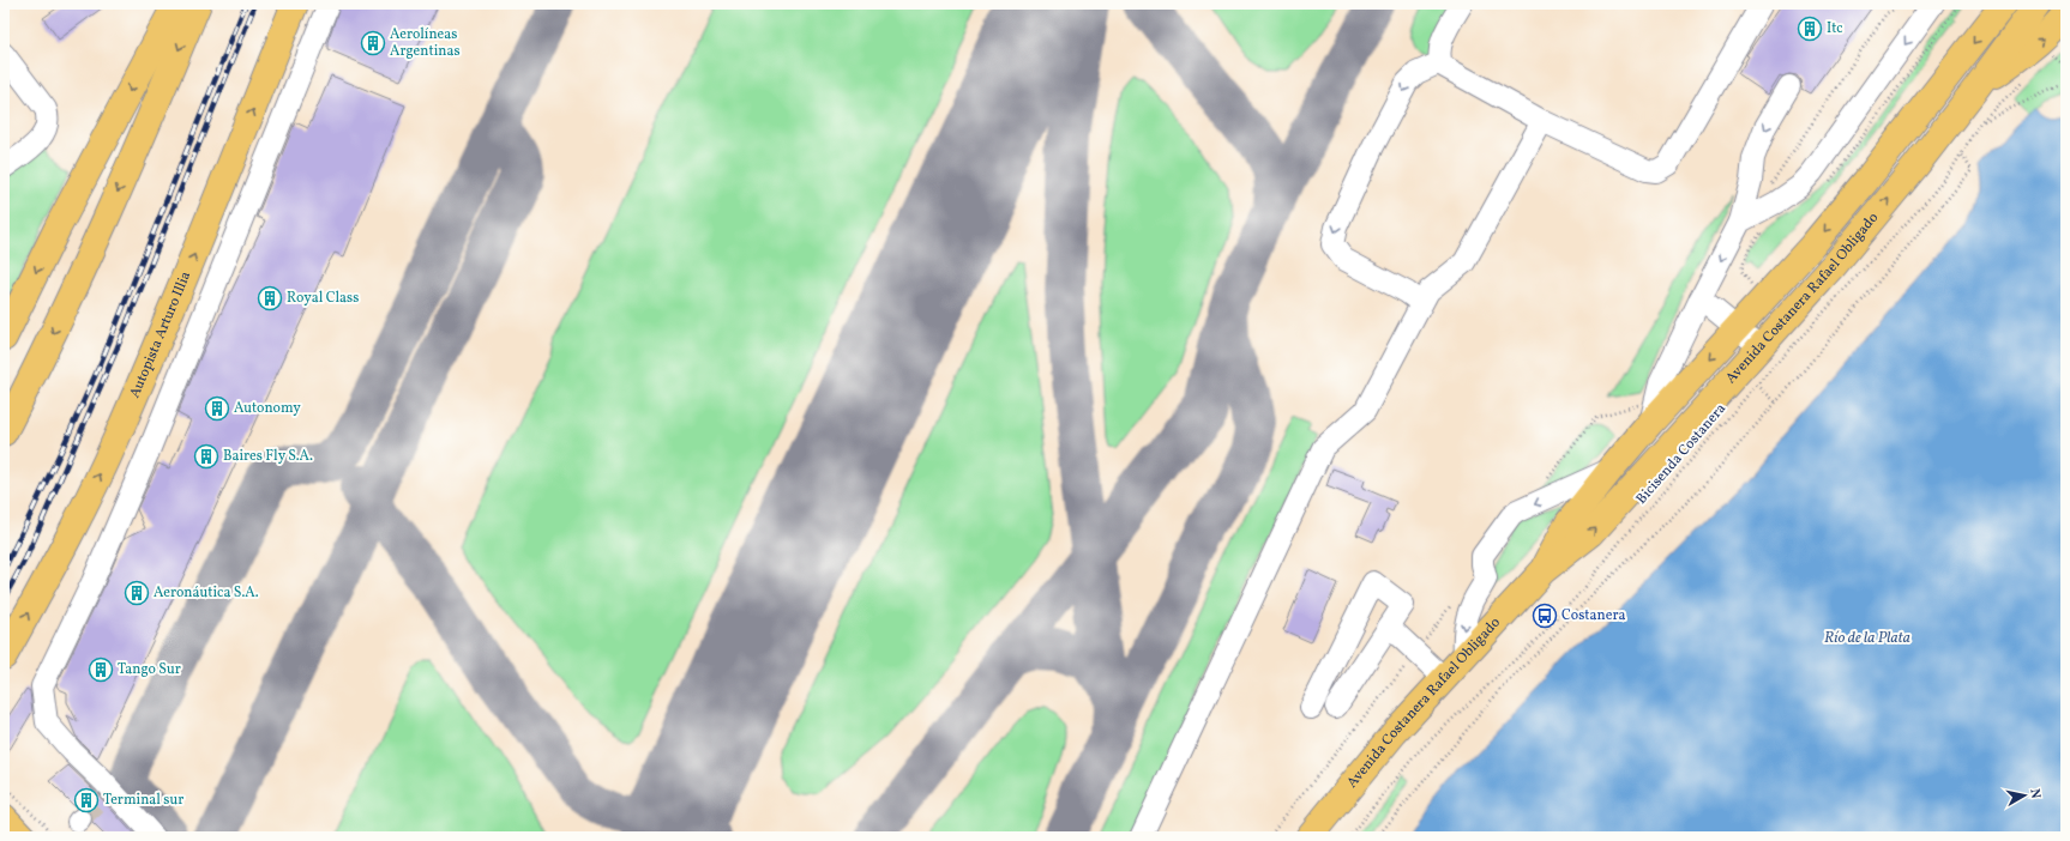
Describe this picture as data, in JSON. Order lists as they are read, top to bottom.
{
  "streets": {
    "main road": ["Avenida Costanera Rafael Obligado", "Autopista Arturo Illia"],
    "path": ["Bicisenda Costanera"]
  },
  "water": ["Río de la Plata"],
  "places": {
    "building": [
      "Itc",
      "Aerolíneas Argentinas",
      "Royal Class",
      "Autonomy",
      "Baires Fly S.A.",
      "Aeronáutica S.A.",
      "Tango Sur",
      "Terminal sur"
    ],
    "bus stop": ["Costanera"]
  },
  "north": "right"
}
